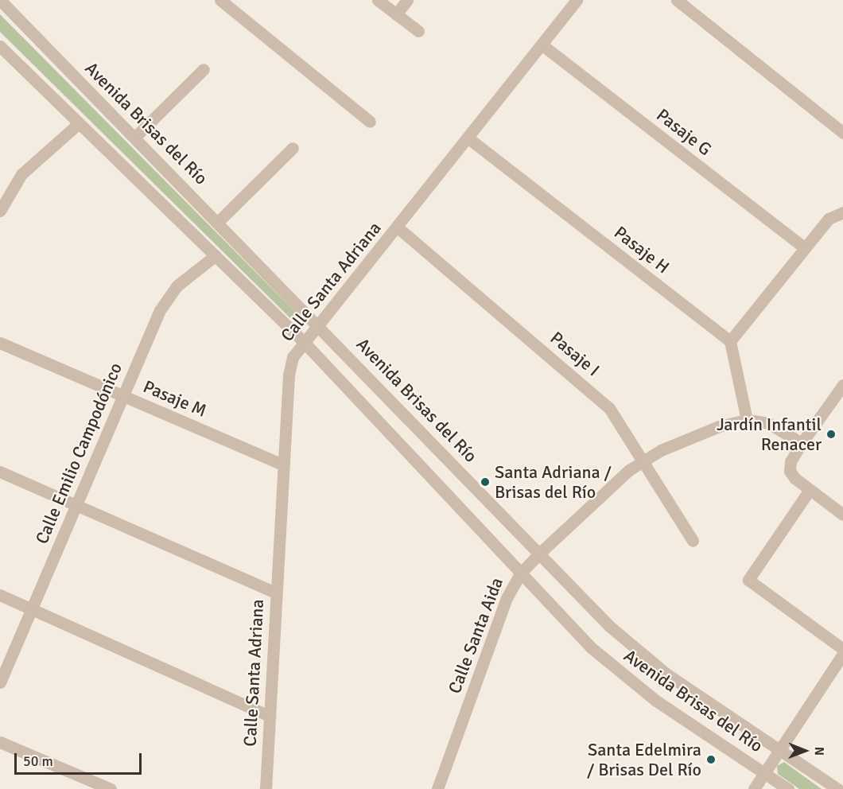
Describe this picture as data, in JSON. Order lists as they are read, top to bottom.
{
  "streets": {
    "street": [
      "Avenida Brisas del Río",
      "Pasaje G",
      "Pasaje H",
      "Calle Santa Adriana",
      "Pasaje I",
      "Pasaje M",
      "Calle Emilio Campodónico",
      "Calle Santa Aida"
    ]
  },
  "crossings": [
    ["Avenida Brisas del Río", "Calle Santa Adriana"],
    ["Avenida Brisas del Río", "Calle Emilio Campodónico"],
    ["Avenida Brisas del Río", "Calle Santa Aida"],
    ["Pasaje G", "Calle Santa Adriana"],
    ["Pasaje H", "Calle Santa Adriana"],
    ["Calle Santa Adriana", "Pasaje I"],
    ["Calle Santa Adriana", "Pasaje M"],
    ["Pasaje I", "Calle Santa Aida"],
    ["Pasaje M", "Calle Emilio Campodónico"]
  ],
  "places": ["Jardín Infantil Renacer", "Santa Adriana / Brisas del Río", "Santa Edelmira / Brisas Del Río"],
  "scale_bar": "50 m",
  "north": "right"
}
